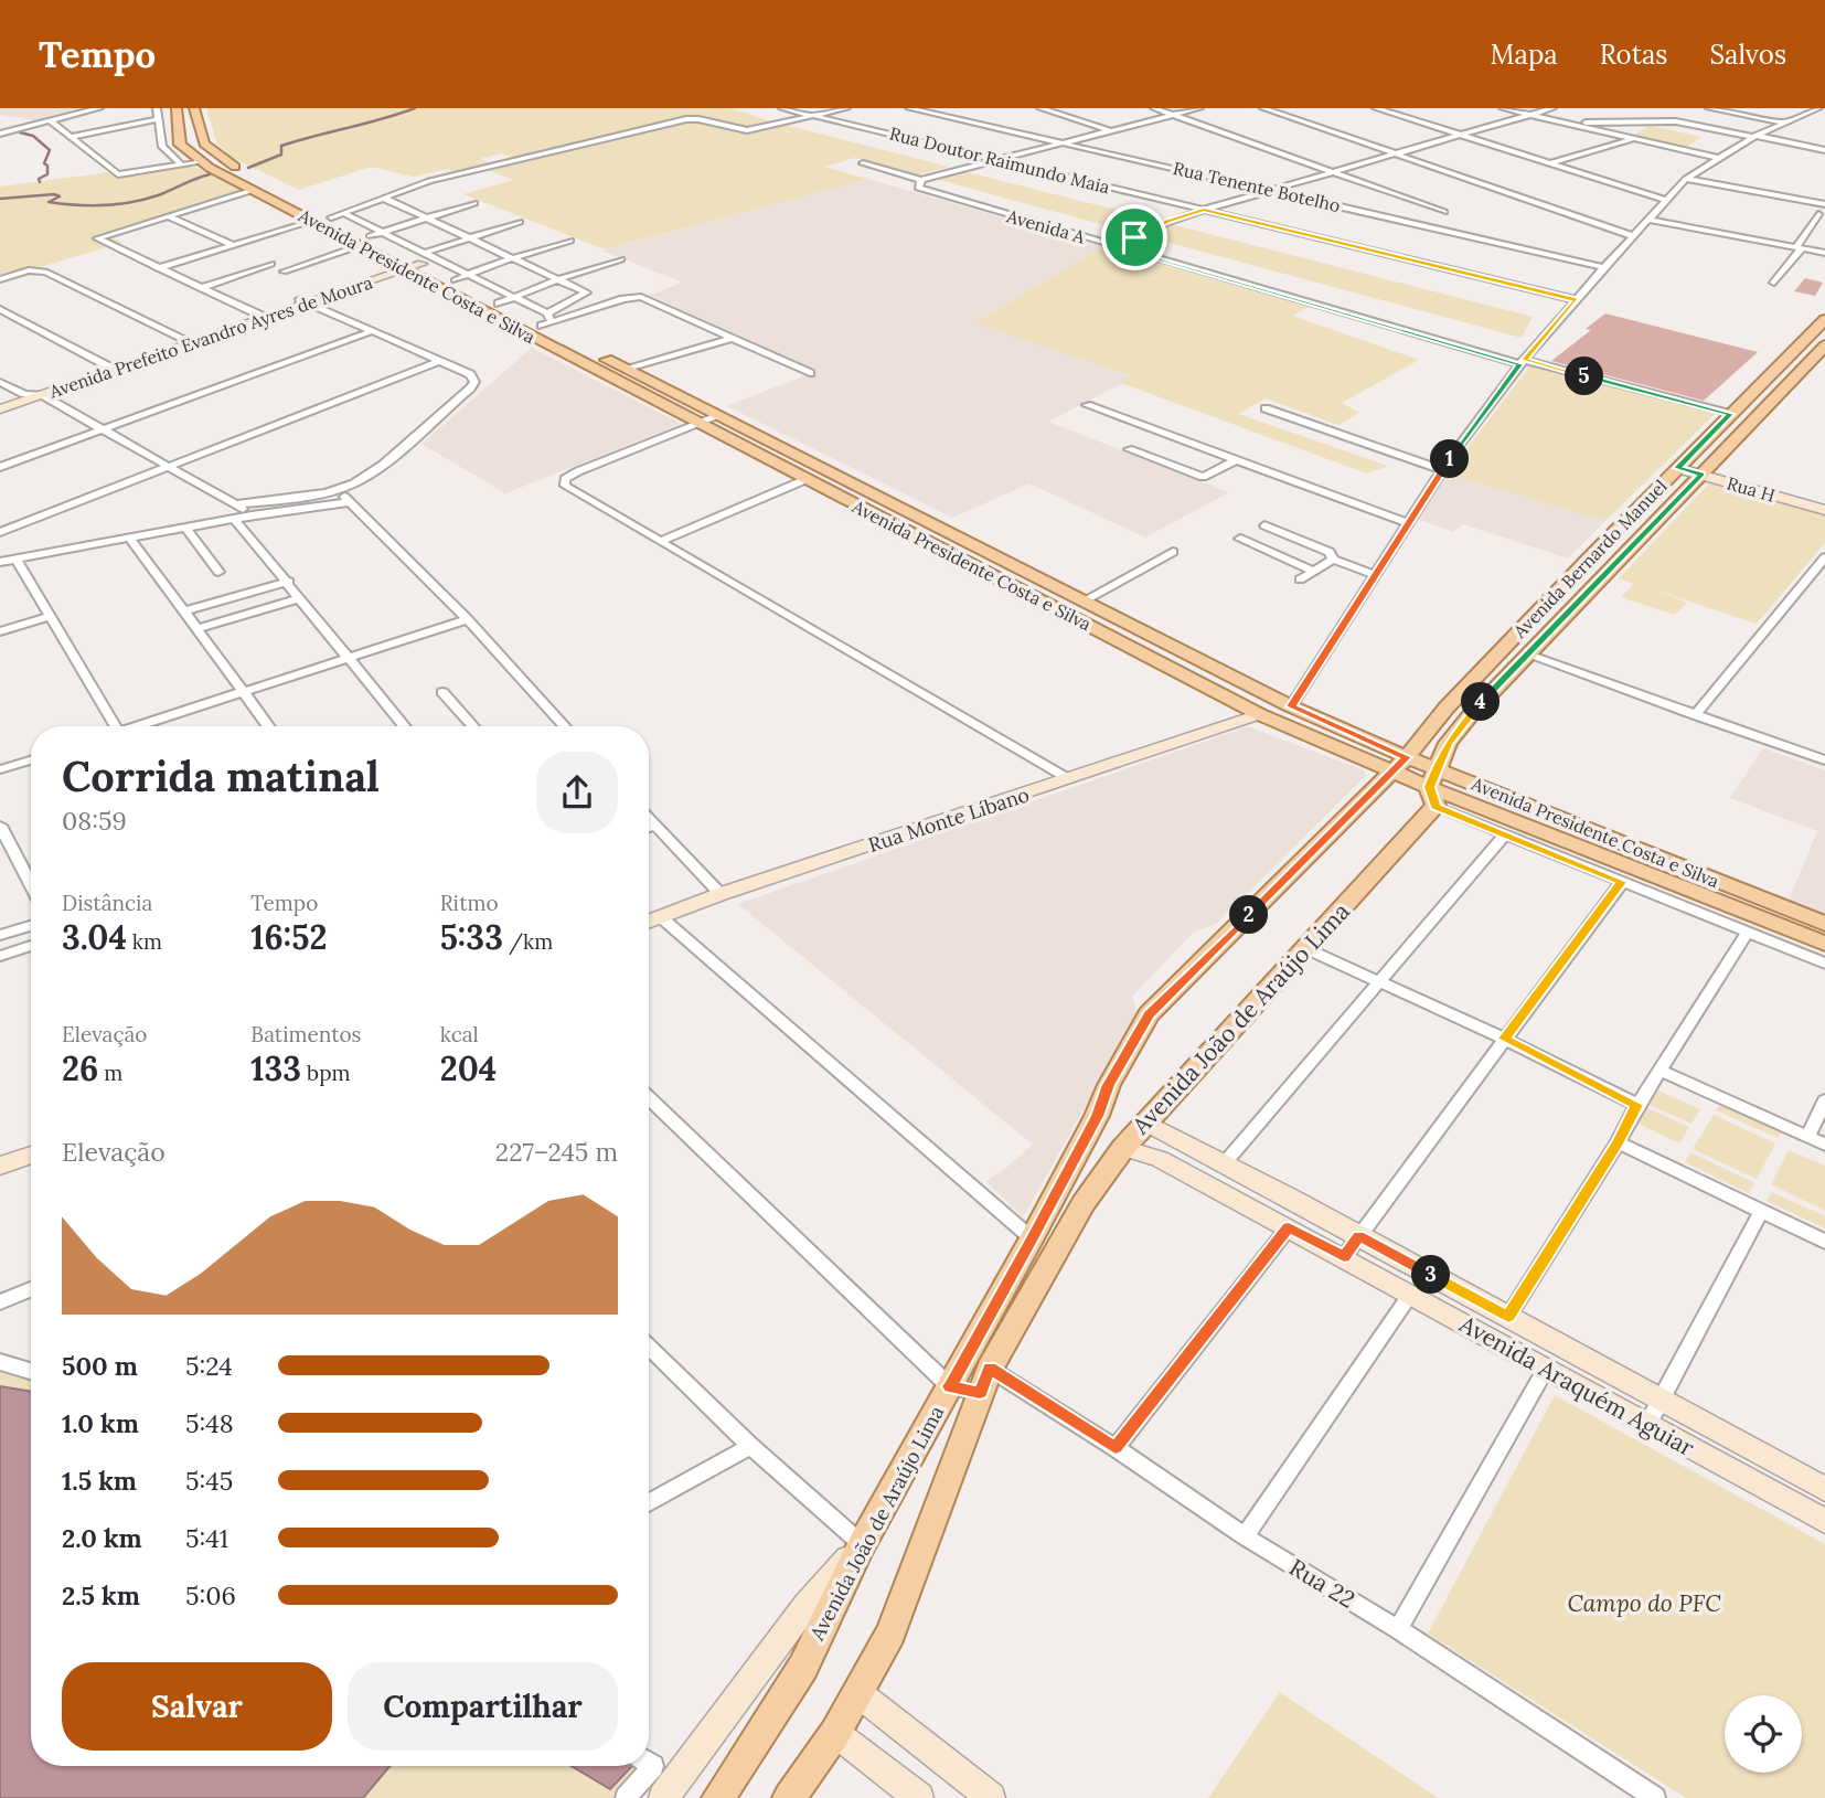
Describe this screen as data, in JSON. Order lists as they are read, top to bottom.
{
  "streets": {
    "main road": ["Avenida Presidente Costa e Silva", "Avenida Bernardo Manuel", "Avenida João de Araújo Lima"],
    "street": [
      "Rua Doutor Raimundo Maia",
      "Rua Tenente Botelho",
      "Avenida A",
      "Avenida Prefeito Evandro Ayres de Moura",
      "Rua H",
      "Rua Monte Líbano",
      "Avenida Araquém Aguiar",
      "Rua 22"
    ]
  },
  "crossings": [
    ["Avenida A", "Avenida Bernardo Manuel"],
    ["Avenida Presidente Costa e Silva", "Avenida Prefeito Evandro Ayres de Moura"],
    ["Avenida Presidente Costa e Silva", "Avenida Bernardo Manuel"],
    ["Avenida Presidente Costa e Silva", "Rua Monte Líbano"],
    ["Avenida Presidente Costa e Silva", "Avenida João de Araújo Lima"],
    ["Rua H", "Avenida Bernardo Manuel"],
    ["Avenida Bernardo Manuel", "Avenida João de Araújo Lima"],
    ["Avenida João de Araújo Lima", "Avenida Araquém Aguiar"],
    ["Avenida João de Araújo Lima", "Rua 22"]
  ],
  "parks": ["Campo do PFC"],
  "page": {
    "header": "Tempo",
    "nav": ["Mapa", "Rotas", "Salvos"],
    "pins": [
      "5",
      "1",
      "4",
      "2",
      "3"
    ],
    "heading": ["Corrida matinal", "08:59"],
    "stats": [
      ["Distância", "3.04 km"],
      ["Tempo", "16:52"],
      ["Ritmo", "5:33 /km"],
      ["Elevação", "26 m"],
      ["Batimentos", "133 bpm"],
      ["kcal", "204"]
    ],
    "chart": ["Elevação", "227–245 m"],
    "list": [
      {
        "name": "500 m",
        "note": "5:24"
      },
      {
        "name": "1.0 km",
        "note": "5:48"
      },
      {
        "name": "1.5 km",
        "note": "5:45"
      },
      {
        "name": "2.0 km",
        "note": "5:41"
      },
      {
        "name": "2.5 km",
        "note": "5:06"
      }
    ],
    "buttons": ["Salvar", "Compartilhar"]
  }
}
